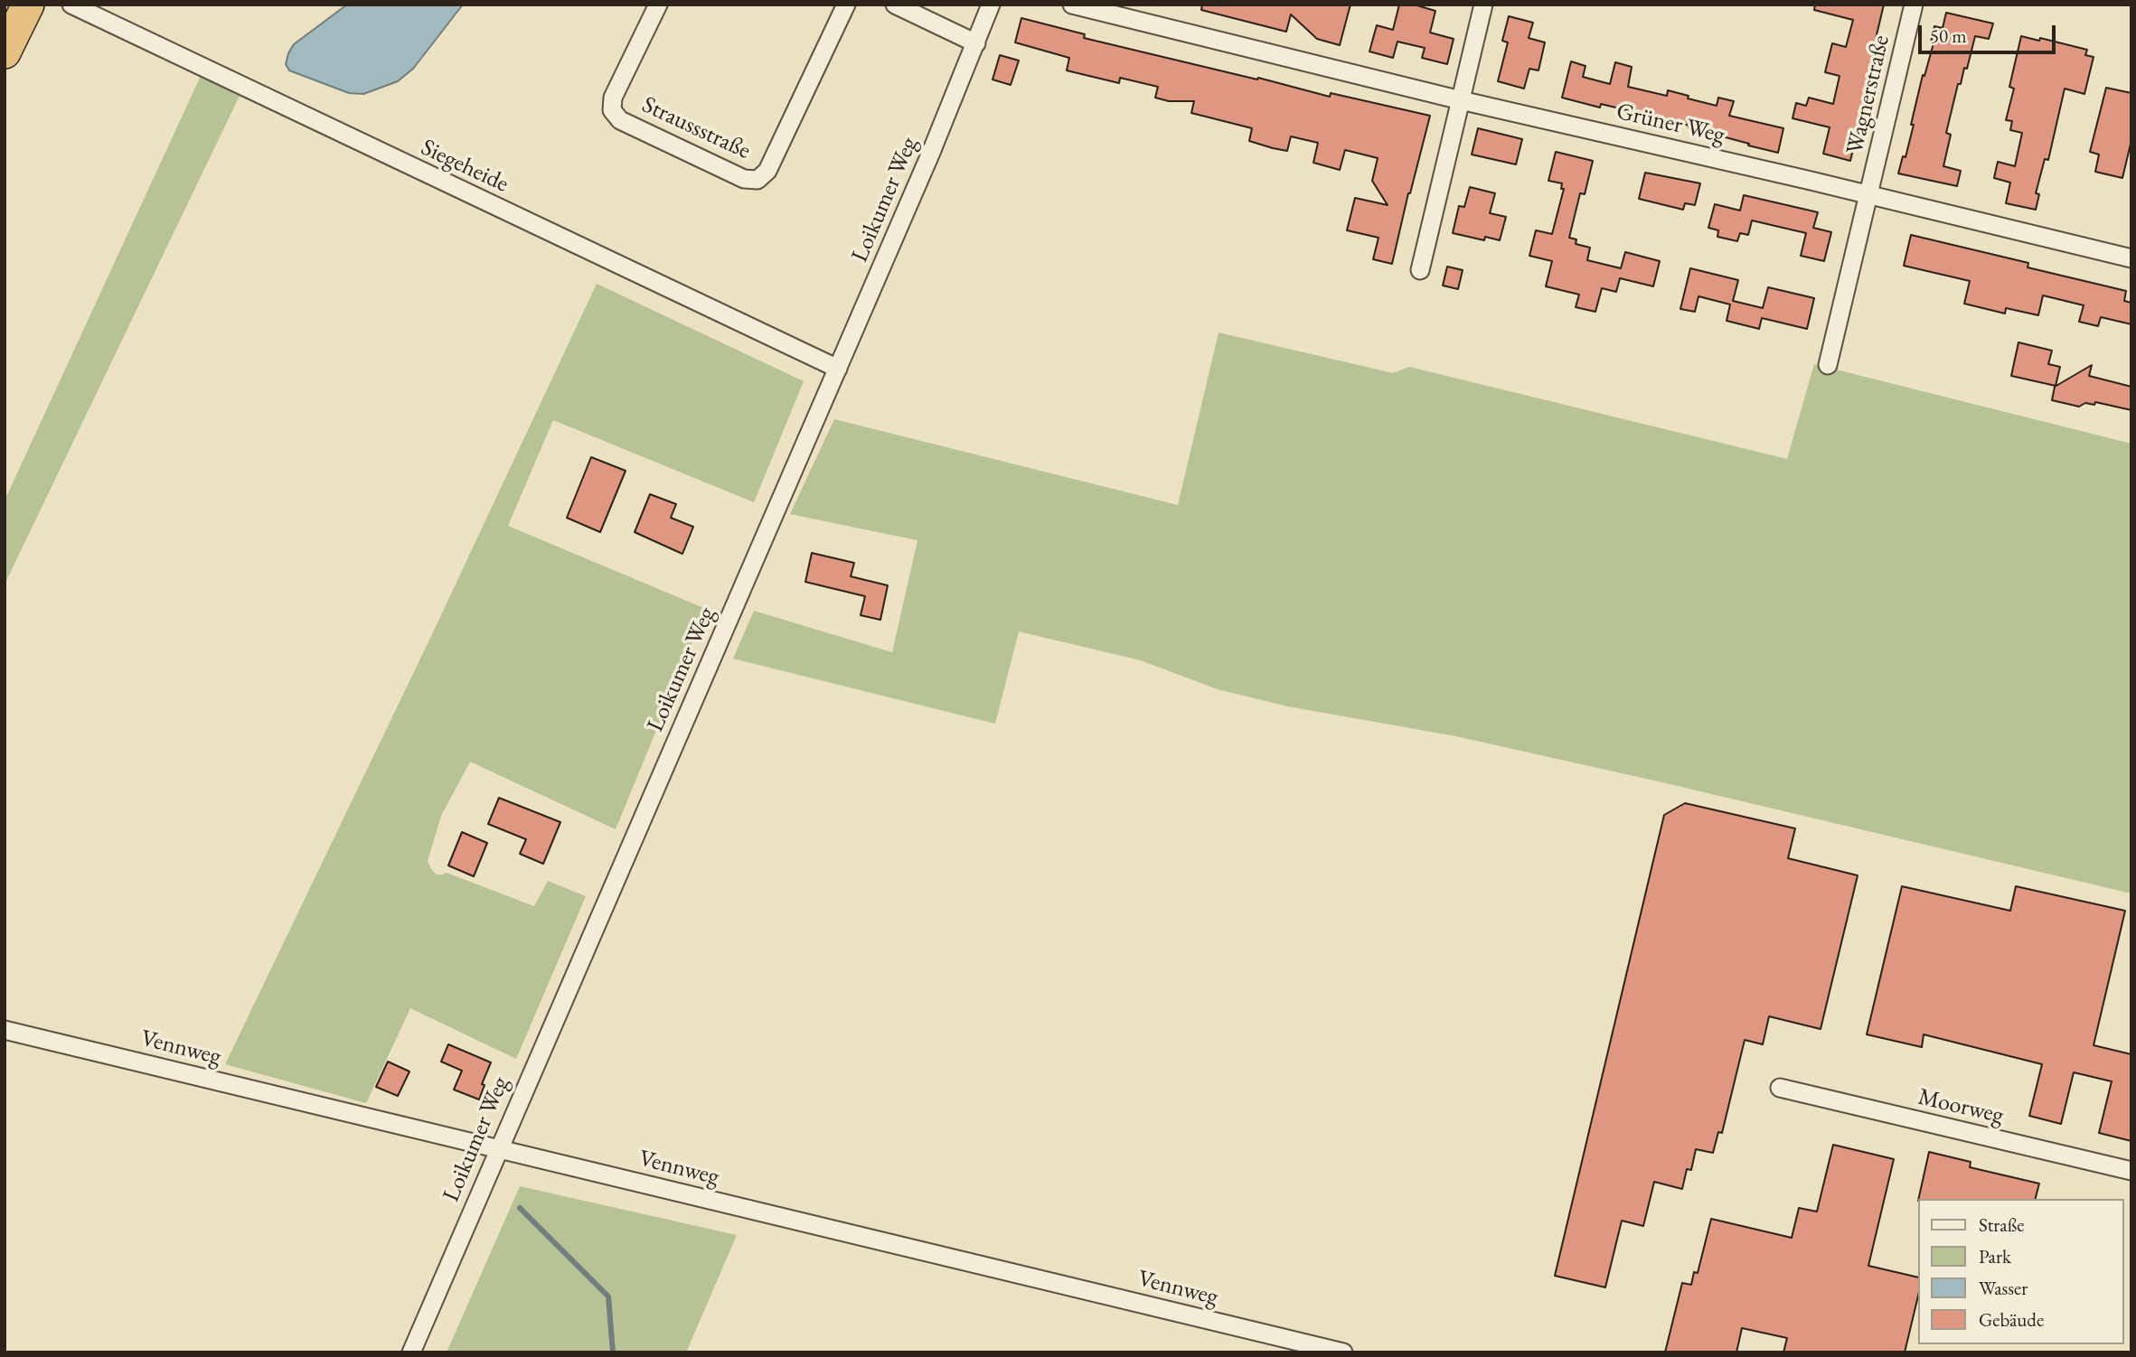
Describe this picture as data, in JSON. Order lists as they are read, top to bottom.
{
  "streets": {
    "street": [
      "Wagnerstraße",
      "Grüner Weg",
      "Straussstraße",
      "Siegeheide",
      "Loikumer Weg",
      "Vennweg",
      "Moorweg"
    ]
  },
  "crossings": [
    ["Wagnerstraße", "Grüner Weg"],
    ["Siegeheide", "Loikumer Weg"],
    ["Loikumer Weg", "Vennweg"]
  ],
  "legend": [
    "Straße",
    "Park",
    "Wasser",
    "Gebäude"
  ],
  "scale_bar": "50 m"
}
